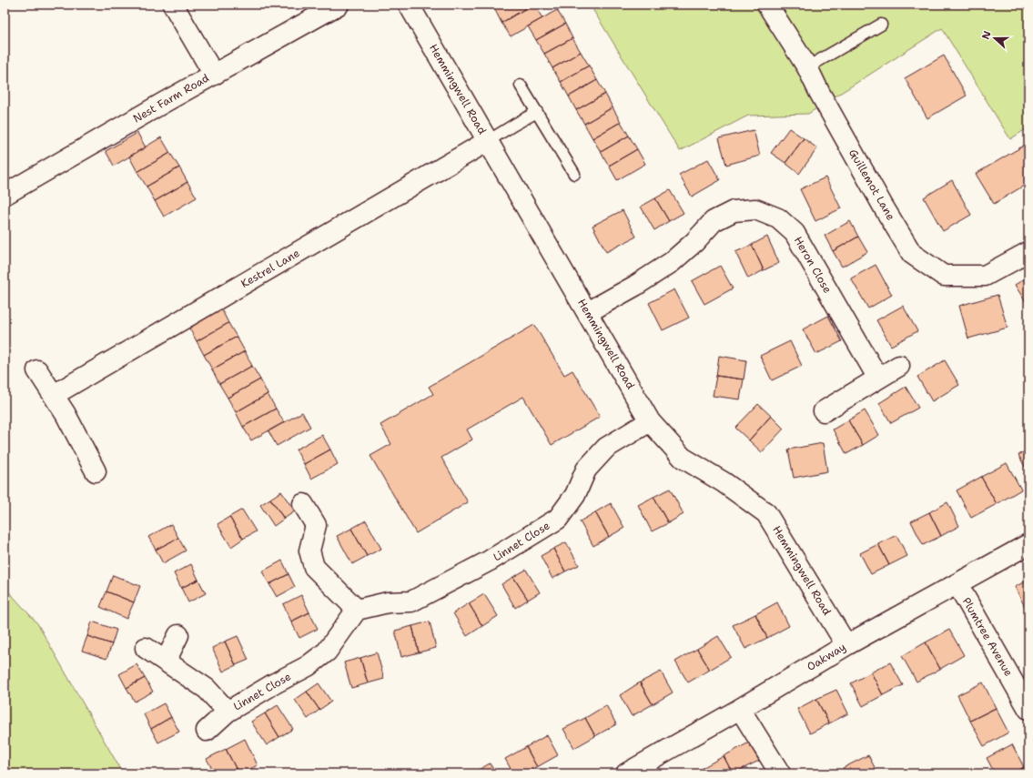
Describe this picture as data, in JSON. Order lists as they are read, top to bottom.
{
  "streets": {
    "street": [
      "Hemmingwell Road",
      "Nest Farm Road",
      "Guillemot Lane",
      "Heron Close",
      "Kestrel Lane",
      "Linnet Close",
      "Plumtree Avenue",
      "Oakway"
    ]
  },
  "crossings": [
    ["Hemmingwell Road", "Heron Close"],
    ["Hemmingwell Road", "Kestrel Lane"],
    ["Hemmingwell Road", "Linnet Close"],
    ["Hemmingwell Road", "Oakway"],
    ["Plumtree Avenue", "Oakway"]
  ],
  "north": "left"
}
